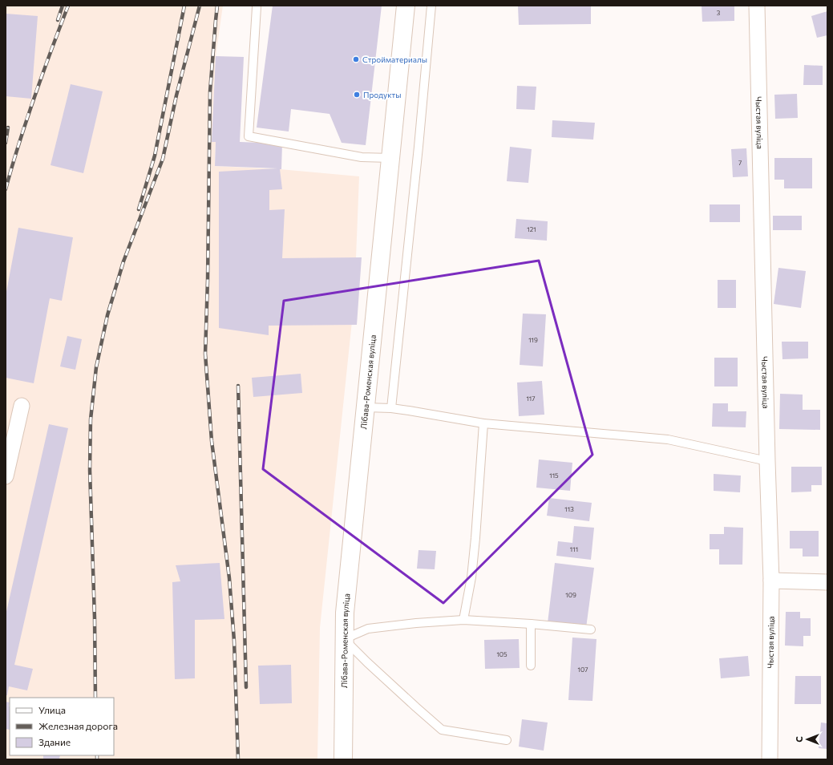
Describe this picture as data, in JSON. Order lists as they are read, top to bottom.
{
  "streets": {
    "main road": ["Лібава-Роменская вуліца"],
    "street": ["Чыстая вуліца"]
  },
  "places": ["Стройматериалы", "Продукты"],
  "house_numbers": [
    "3",
    "7",
    "121",
    "119",
    "117",
    "115",
    "113",
    "111",
    "109",
    "105",
    "107"
  ],
  "legend": ["Улица", "Железная дорога", "Здание"],
  "north": "left"
}
